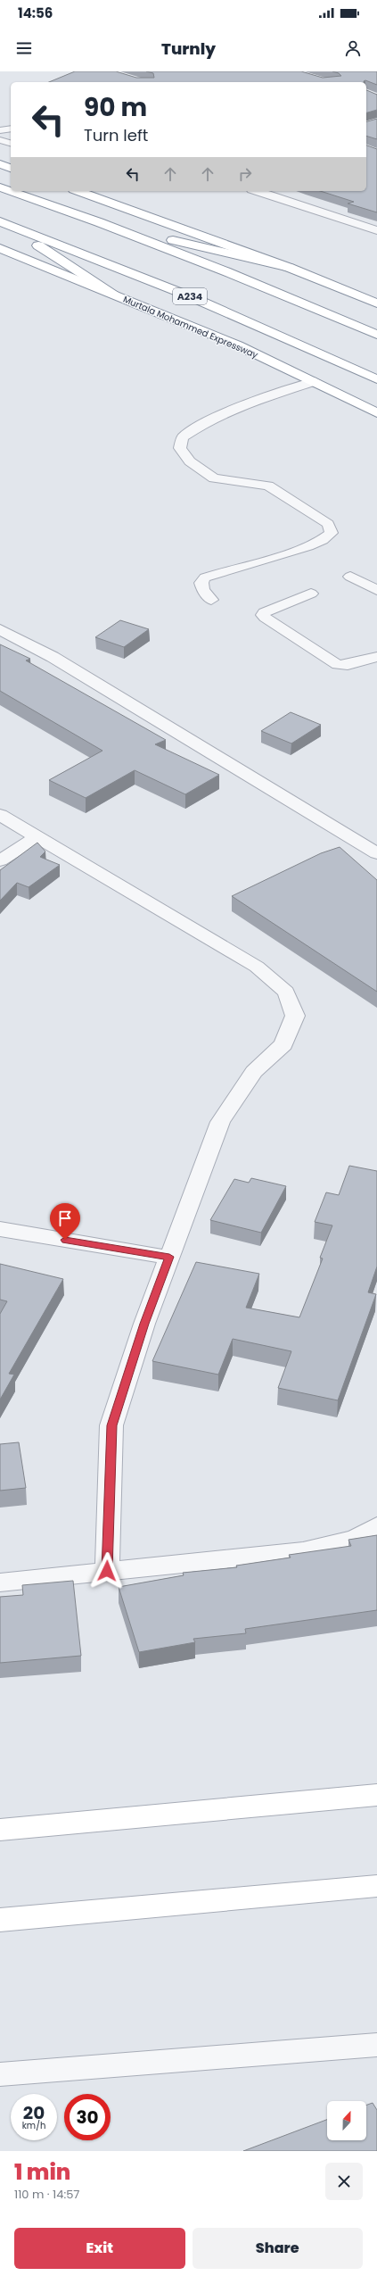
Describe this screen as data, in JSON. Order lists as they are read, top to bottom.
{
  "streets": {
    "main road": ["A234", "Murtala Mohammed Expressway"]
  },
  "north": "top",
  "page": {
    "status": "14:56",
    "header": "Turnly",
    "turn": ["90 m", "Turn left"],
    "speed": "20 km/h",
    "limit": "30",
    "heading": ["1 min", "110 m · 14:57"],
    "buttons": ["Exit", "Share"]
  }
}
